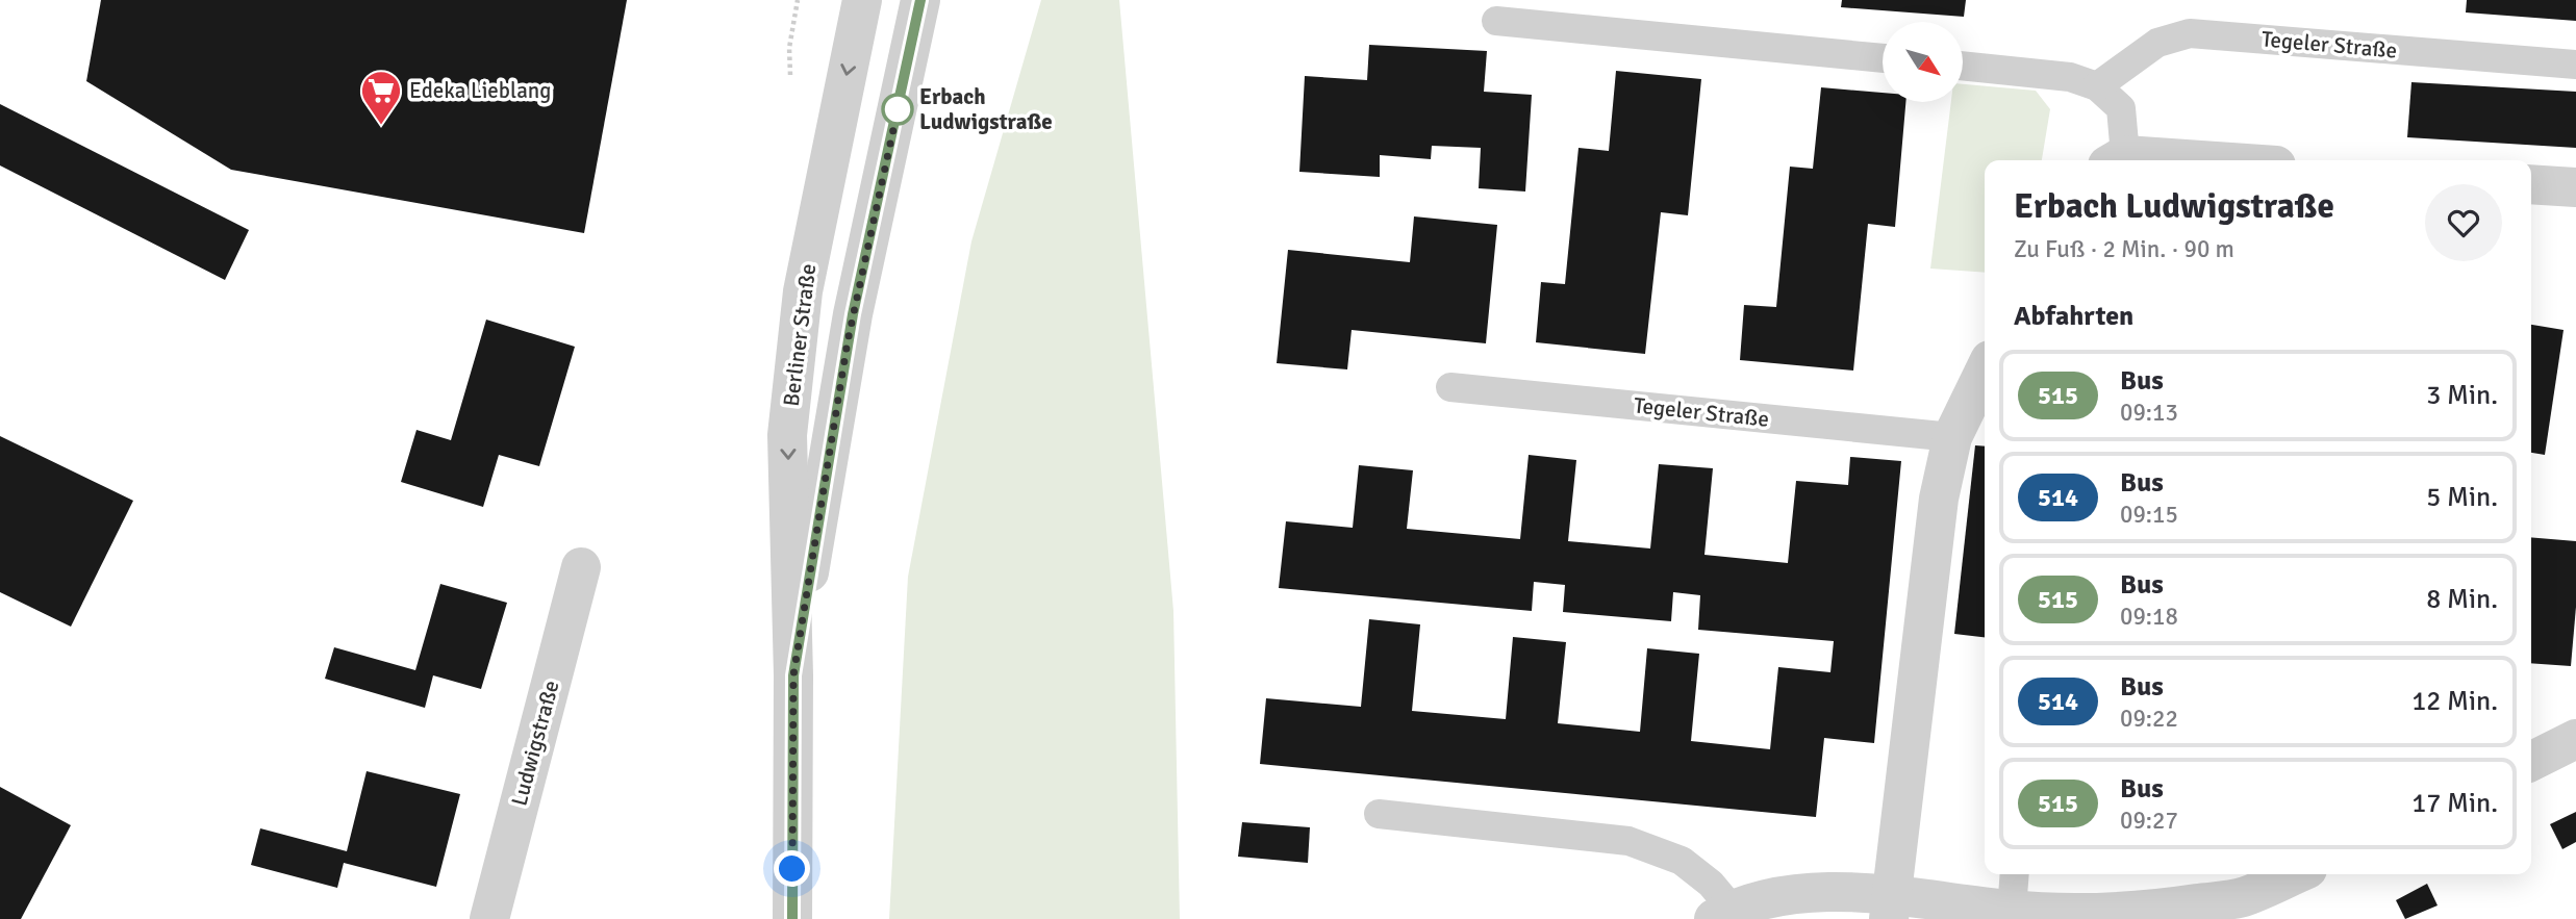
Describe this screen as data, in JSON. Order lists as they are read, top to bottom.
{
  "streets": {
    "street": ["Berliner Straße", "Ludwigstraße"],
    "lane": ["Tegeler Straße"]
  },
  "places": {
    "other": ["Erbach Ludwigstraße"],
    "supermarket": ["Edeka Lieblang"]
  },
  "lines": ["bus line 515"],
  "north": "bottom right",
  "page": {
    "heading": [
      ["Erbach Ludwigstraße", "Zu Fuß · 2 Min. · 90 m"],
      "Abfahrten"
    ],
    "list": [
      {
        "mark": "515",
        "name": "Bus",
        "note": "09:13",
        "value": "3 Min."
      },
      {
        "mark": "514",
        "name": "Bus",
        "note": "09:15",
        "value": "5 Min."
      },
      {
        "mark": "515",
        "name": "Bus",
        "note": "09:18",
        "value": "8 Min."
      },
      {
        "mark": "514",
        "name": "Bus",
        "note": "09:22",
        "value": "12 Min."
      },
      {
        "mark": "515",
        "name": "Bus",
        "note": "09:27",
        "value": "17 Min."
      }
    ]
  }
}
